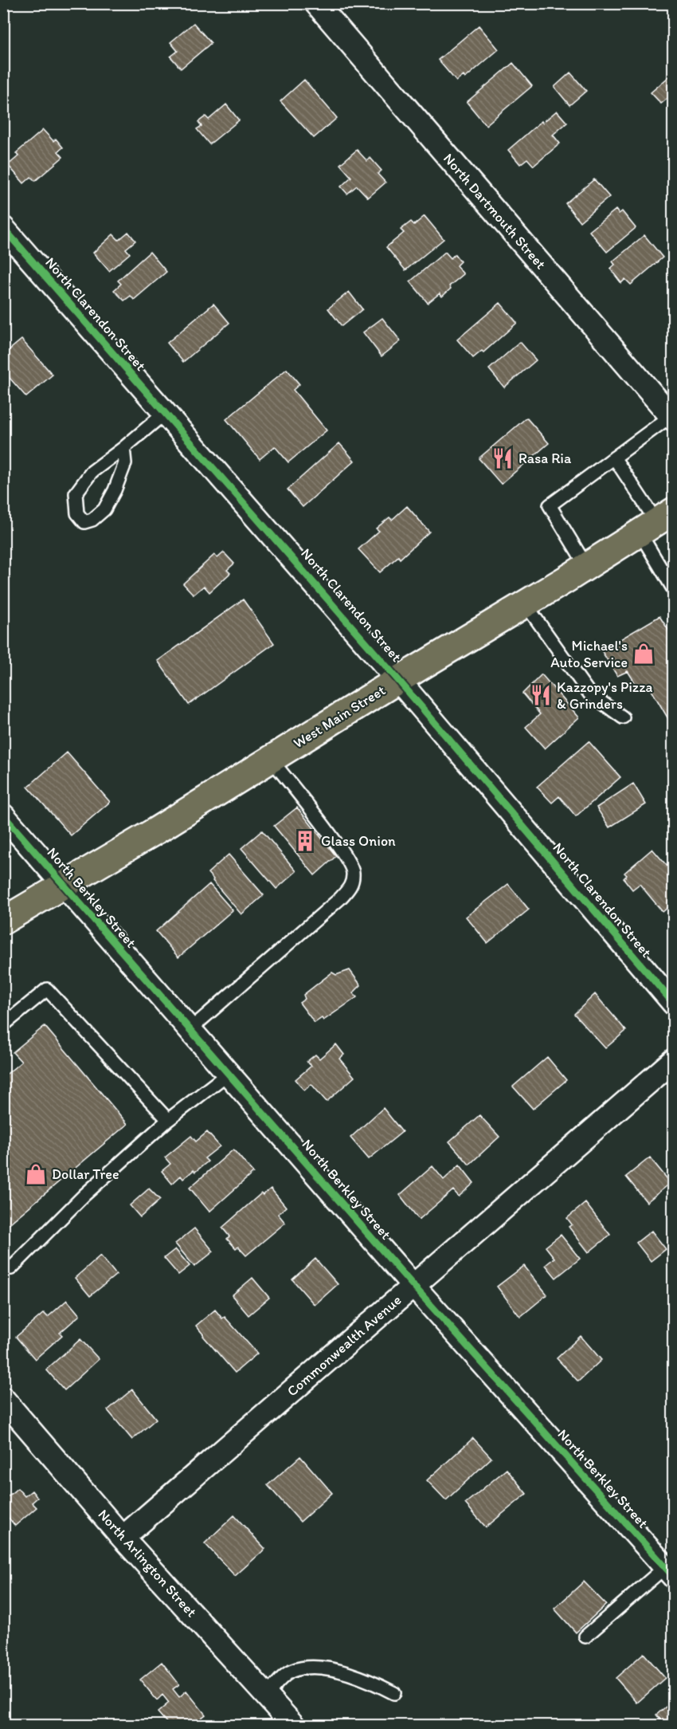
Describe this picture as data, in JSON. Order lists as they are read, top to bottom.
{
  "streets": {
    "main road": ["West Main Street"],
    "street": [
      "North Dartmouth Street",
      "North Clarendon Street",
      "North Berkley Street",
      "Commonwealth Avenue",
      "North Arlington Street"
    ]
  },
  "crossings": [
    ["North Clarendon Street", "West Main Street"],
    ["West Main Street", "North Berkley Street"],
    ["North Berkley Street", "Commonwealth Avenue"],
    ["Commonwealth Avenue", "North Arlington Street"]
  ],
  "places": {
    "restaurant": ["Rasa Ria", "Kazzopy's Pizza & Grinders"],
    "shop": ["Michael's Auto Service", "Dollar Tree"],
    "building": ["Glass Onion"]
  }
}
